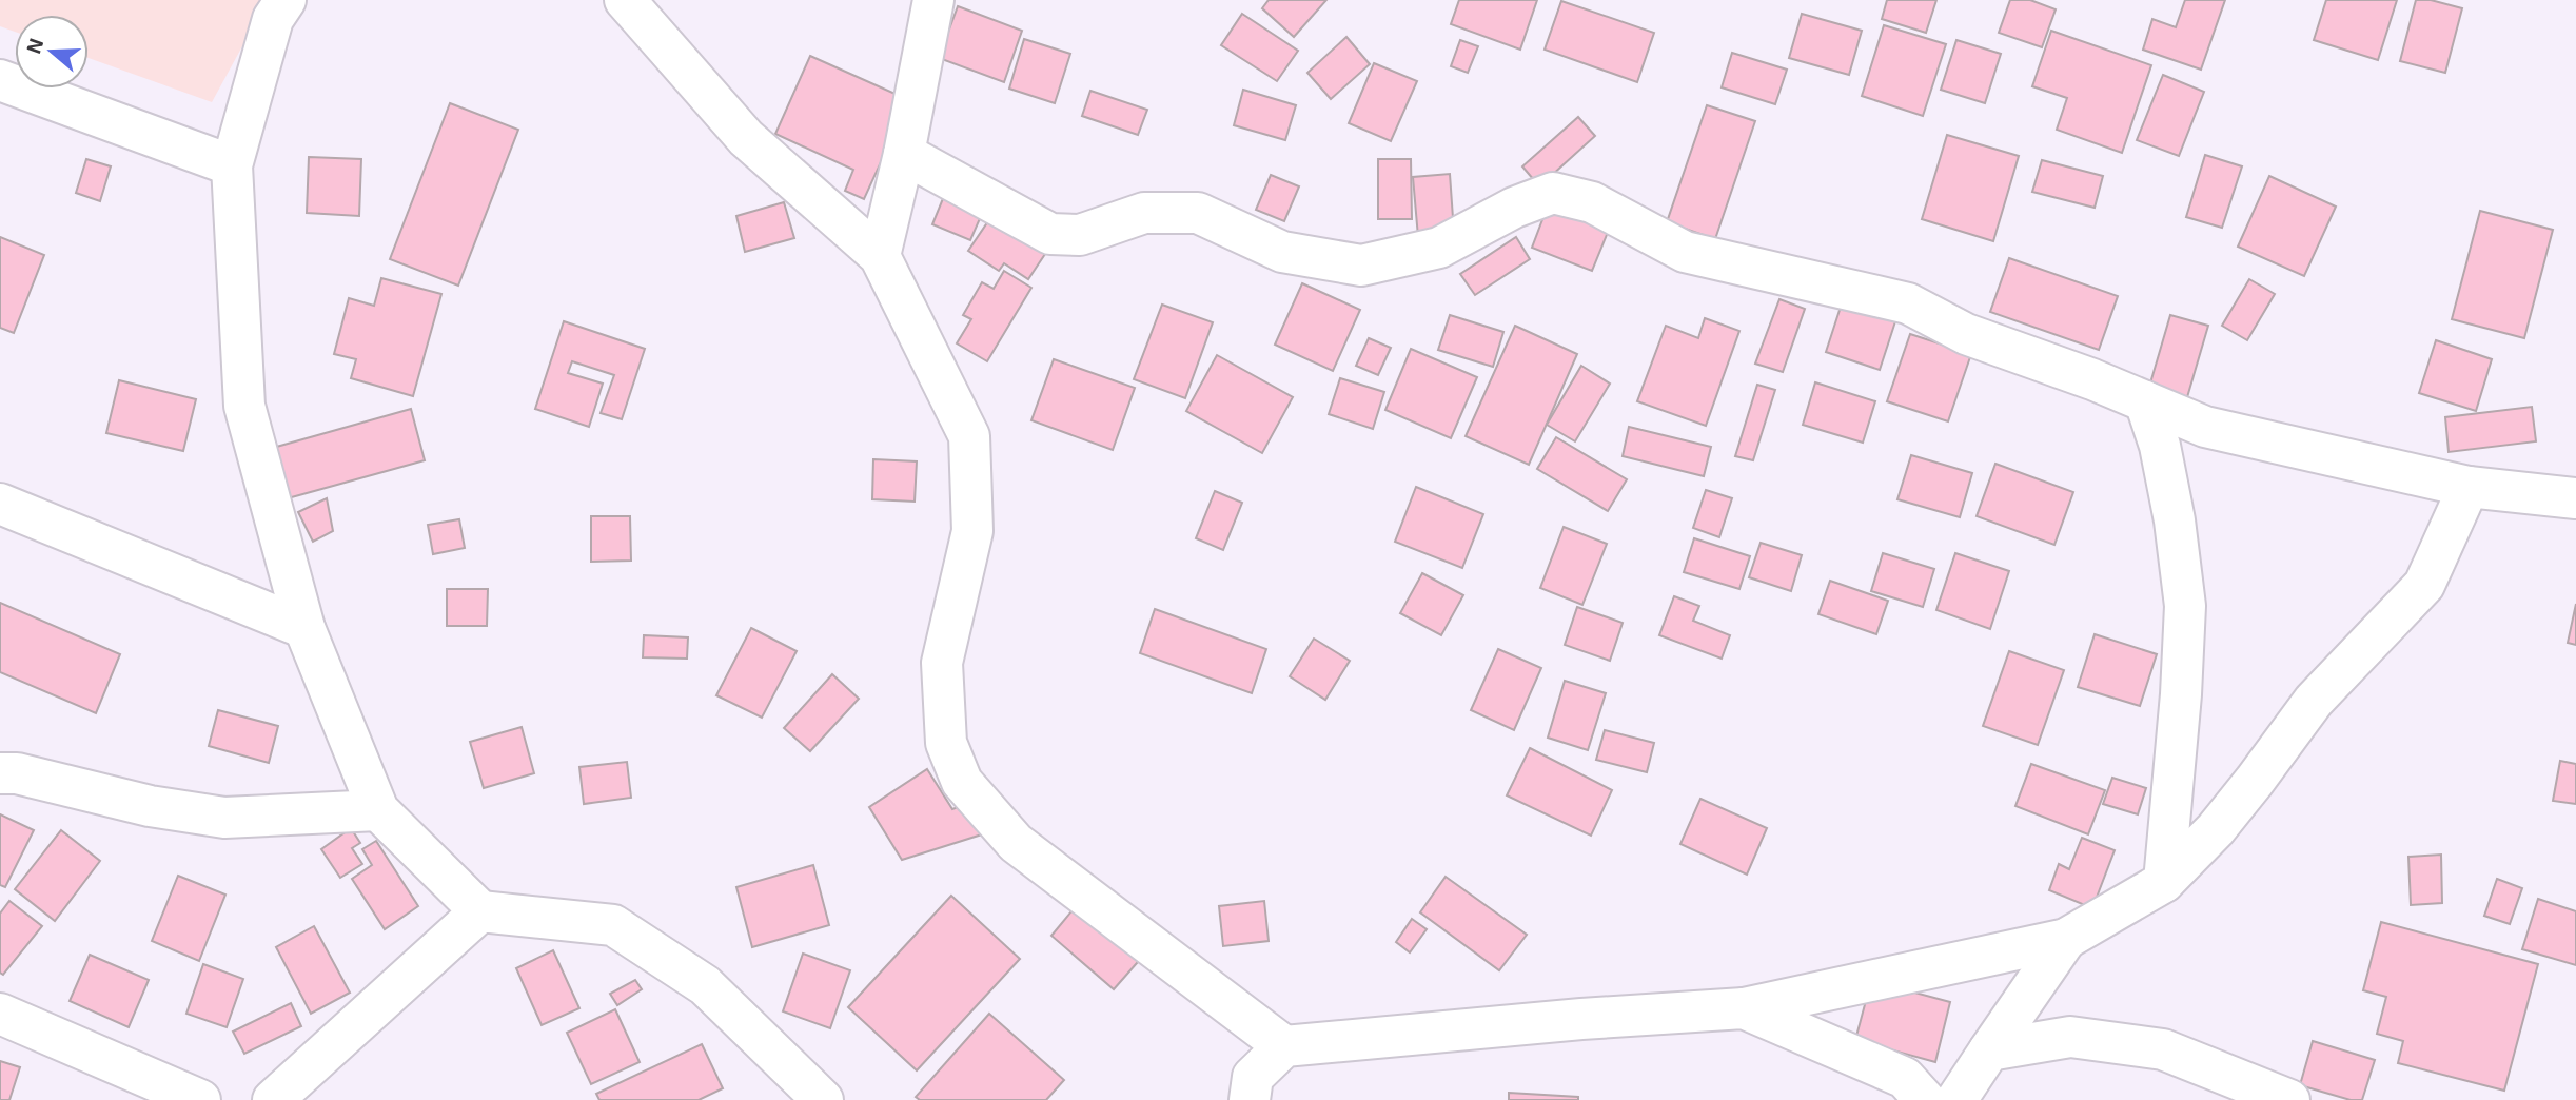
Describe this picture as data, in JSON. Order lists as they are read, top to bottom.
{
  "north": "left"
}
